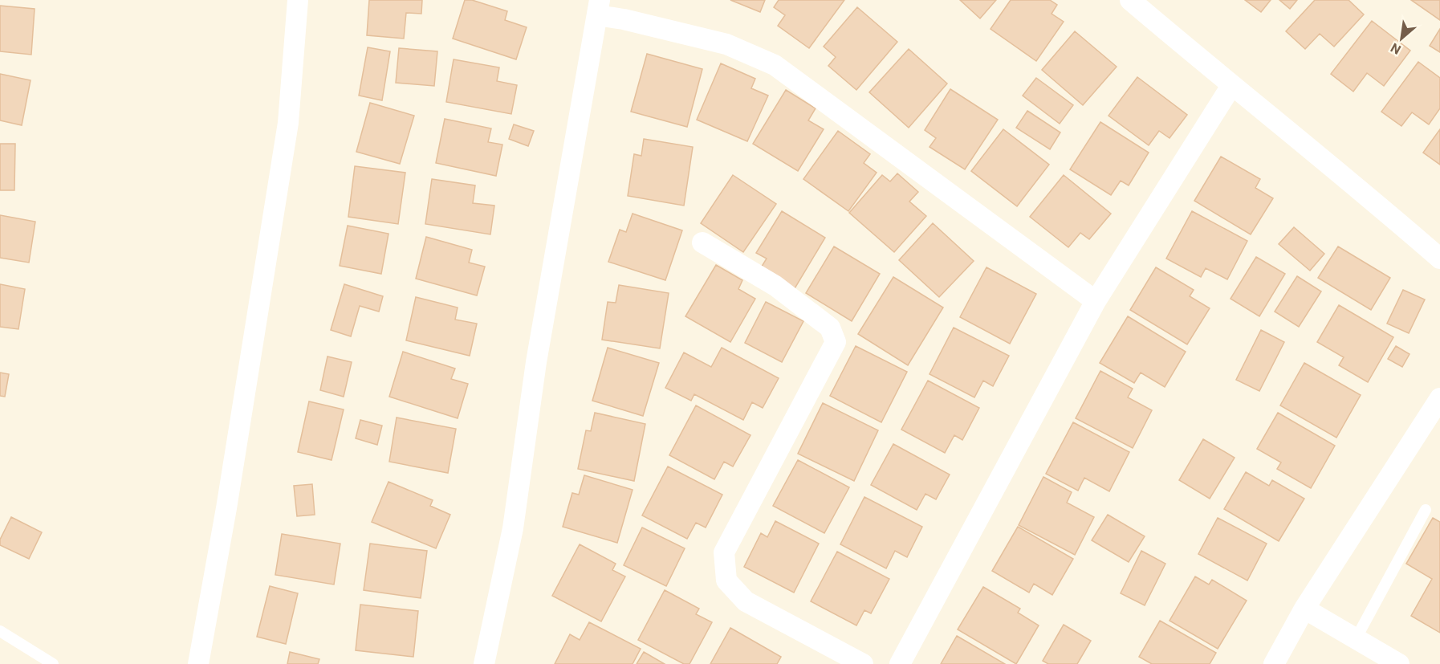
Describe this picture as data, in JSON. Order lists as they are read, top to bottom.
{
  "north": "bottom left"
}
